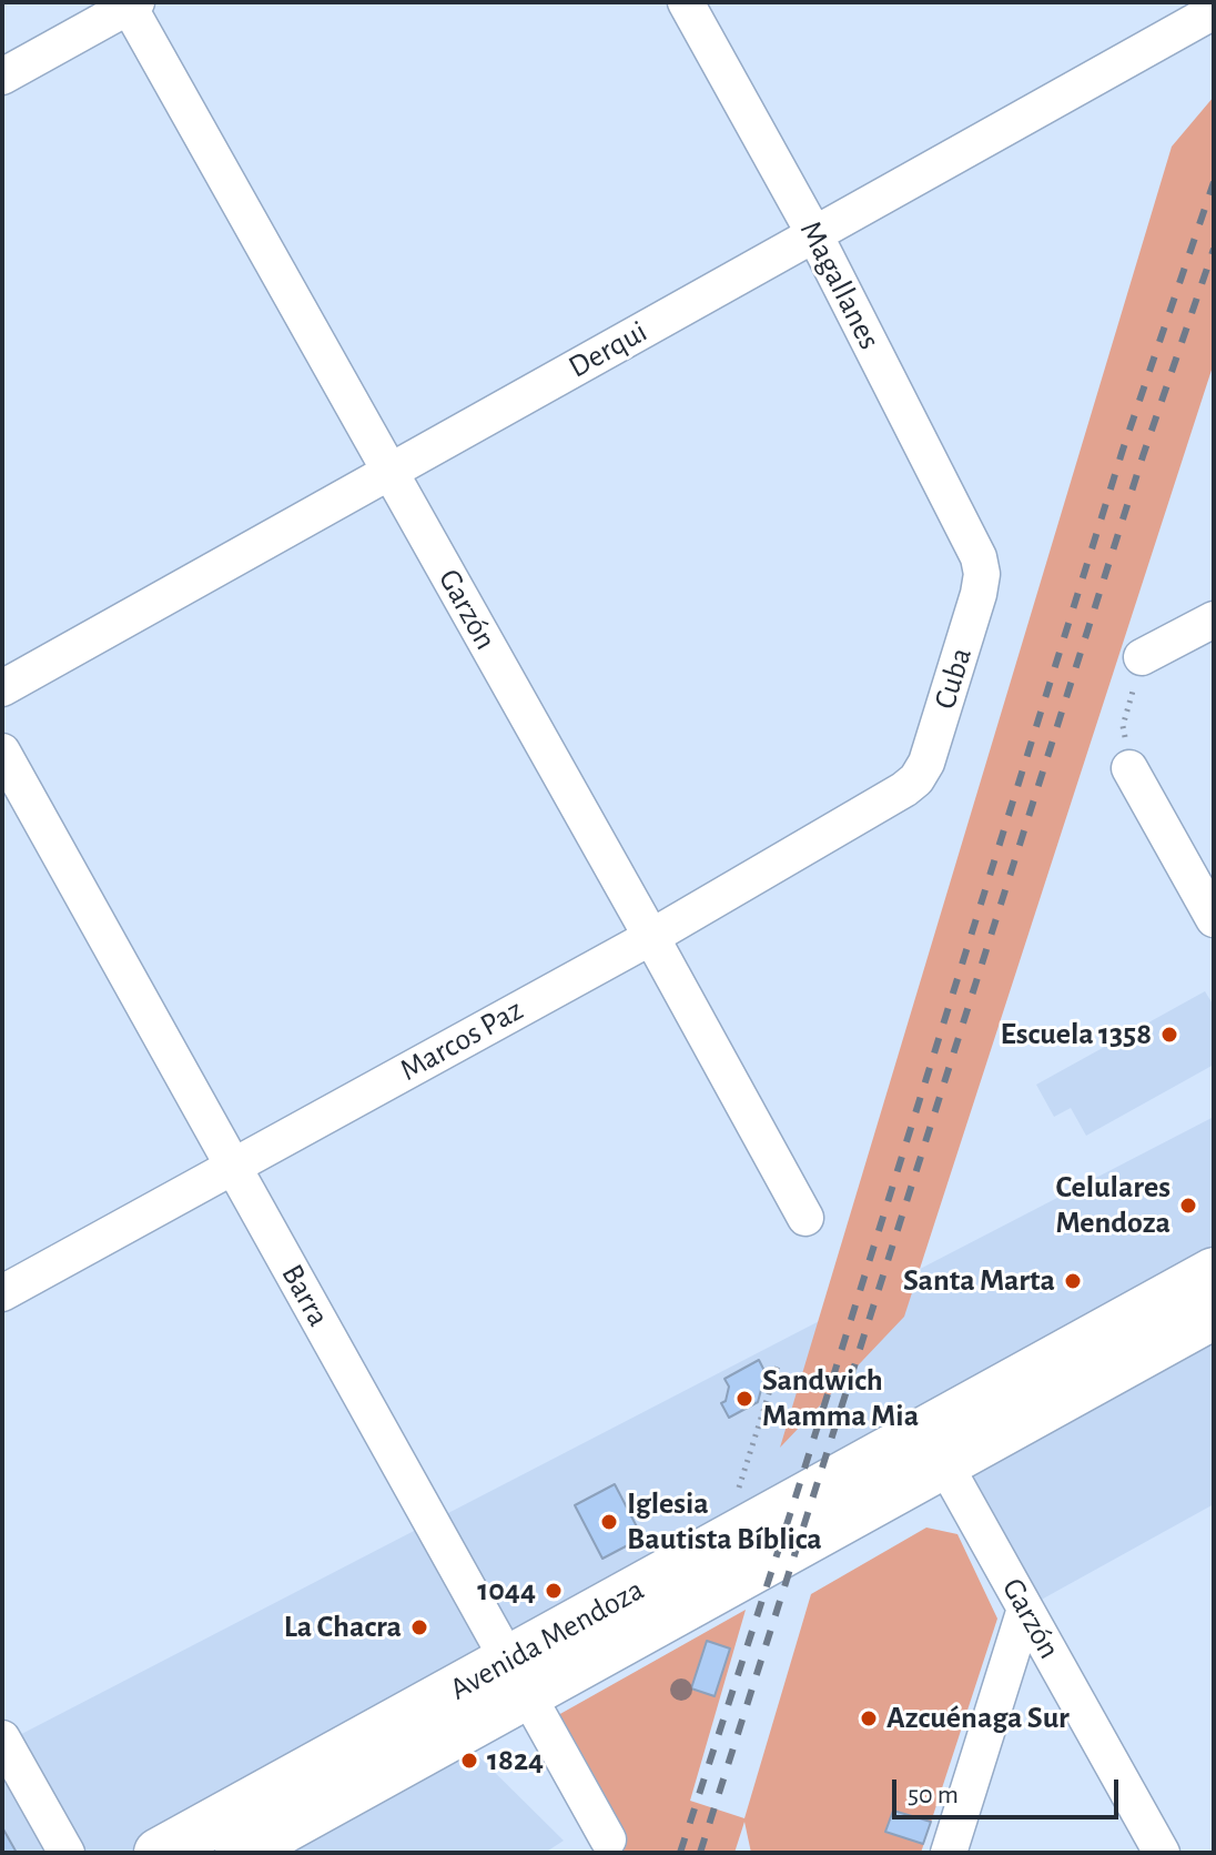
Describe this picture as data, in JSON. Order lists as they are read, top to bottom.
{
  "streets": {
    "main road": ["Avenida Mendoza"],
    "street": [
      "Magallanes",
      "Derqui",
      "Garzón",
      "Cuba",
      "Marcos Paz",
      "Barra"
    ]
  },
  "crossings": [
    ["Magallanes", "Derqui"],
    ["Magallanes", "Cuba"],
    ["Derqui", "Garzón"],
    ["Garzón", "Marcos Paz"],
    ["Garzón", "Avenida Mendoza"],
    ["Cuba", "Marcos Paz"],
    ["Marcos Paz", "Barra"],
    ["Barra", "Avenida Mendoza"]
  ],
  "places": [
    "Escuela 1358",
    "Celulares Mendoza",
    "Santa Marta",
    "Sandwich Mamma Mia",
    "Iglesia Bautista Bíblica",
    "1044",
    "La Chacra",
    "Azcuénaga Sur",
    "1824"
  ],
  "scale_bar": "50 m"
}
